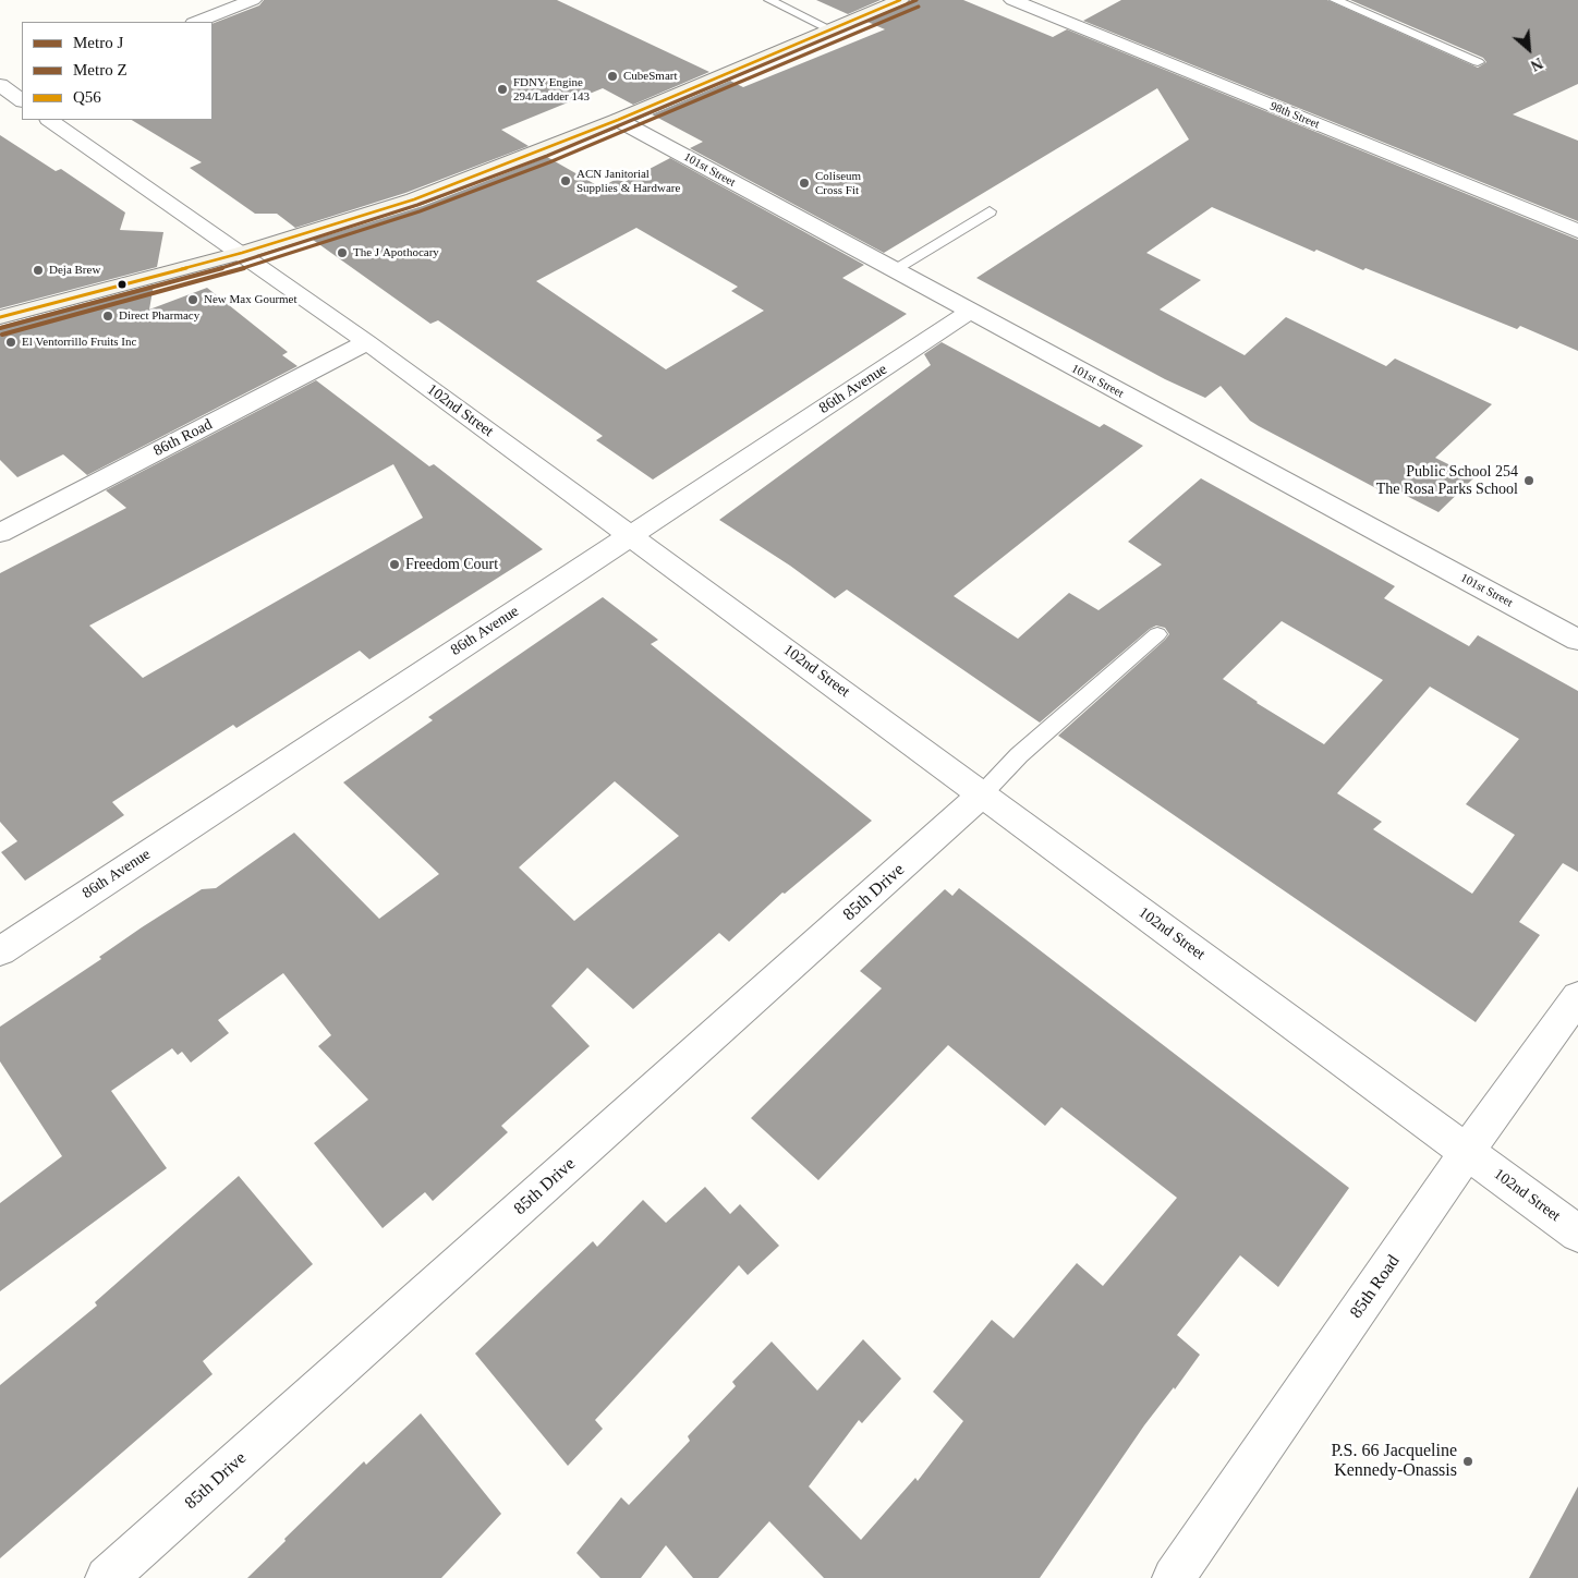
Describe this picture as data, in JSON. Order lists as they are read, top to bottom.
{
  "streets": {
    "street": [
      "98th Street",
      "101st Street",
      "86th Avenue",
      "102nd Street",
      "86th Road",
      "85th Drive",
      "85th Road"
    ]
  },
  "crossings": [
    ["101st Street", "86th Avenue"],
    ["86th Avenue", "102nd Street"],
    ["102nd Street", "86th Road"],
    ["102nd Street", "85th Drive"],
    ["102nd Street", "85th Road"]
  ],
  "places": [
    "CubeSmart",
    "FDNY Engine 294/Ladder 143",
    "ACN Janitorial Supplies & Hardware",
    "Coliseum Cross Fit",
    "The J Apothocary",
    "Deja Brew",
    "New Max Gourmet",
    "Direct Pharmacy",
    "El Ventorrillo Fruits Inc",
    "Public School 254 The Rosa Parks School",
    "Freedom Court",
    "P.S. 66 Jacqueline Kennedy-Onassis"
  ],
  "lines": ["metro line J", "transit line Q56", "metro line Z"],
  "legend": ["Metro J", "Metro Z", "Q56"],
  "north": "bottom right"
}
